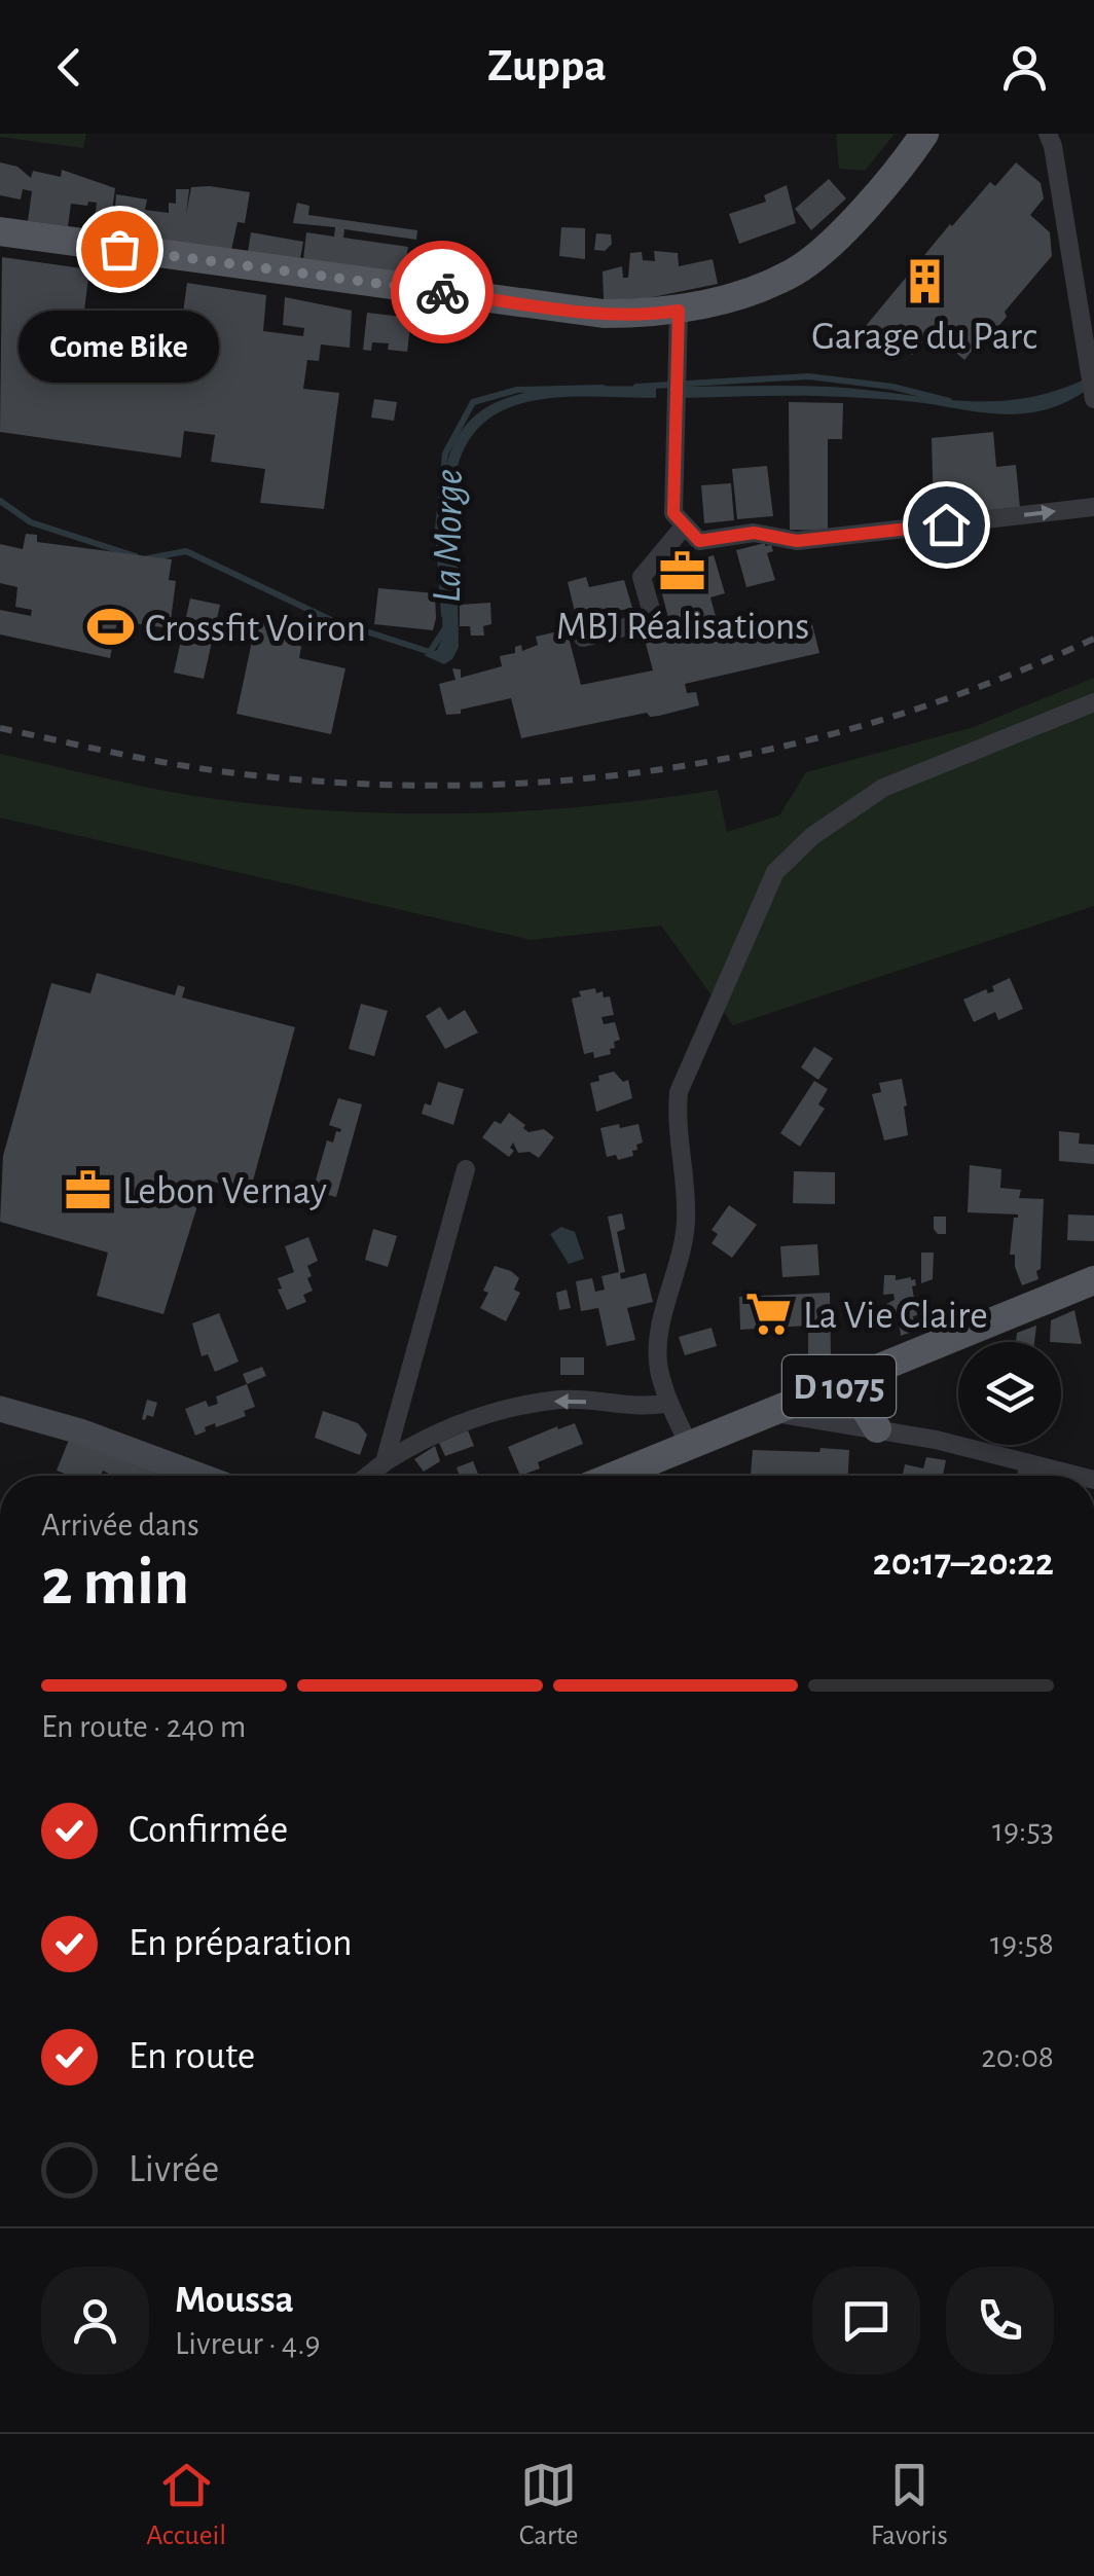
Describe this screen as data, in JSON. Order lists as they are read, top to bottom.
{
  "streets": {
    "main road": ["D 1075"]
  },
  "water": ["La Morge"],
  "places": {
    "other": ["Come Bike"],
    "building": ["Garage du Parc"],
    "office": ["MBJ Réalisations", "Lebon Vernay"],
    "sports": ["Crossfit Voiron"],
    "supermarket": ["La Vie Claire"]
  },
  "page": {
    "header": "Zuppa",
    "bubble": "Come Bike",
    "heading": ["2 min", "Arrivée dans", "20:17–20:22"],
    "panel": ["Moussa", "Livreur · 4.9"],
    "bar": "En route · 240 m",
    "list": [
      ["Confirmée", "19:53"],
      ["En préparation", "19:58"],
      ["En route", "20:08"],
      "Livrée"
    ],
    "tabs": ["Accueil", "Carte", "Favoris"]
  }
}
